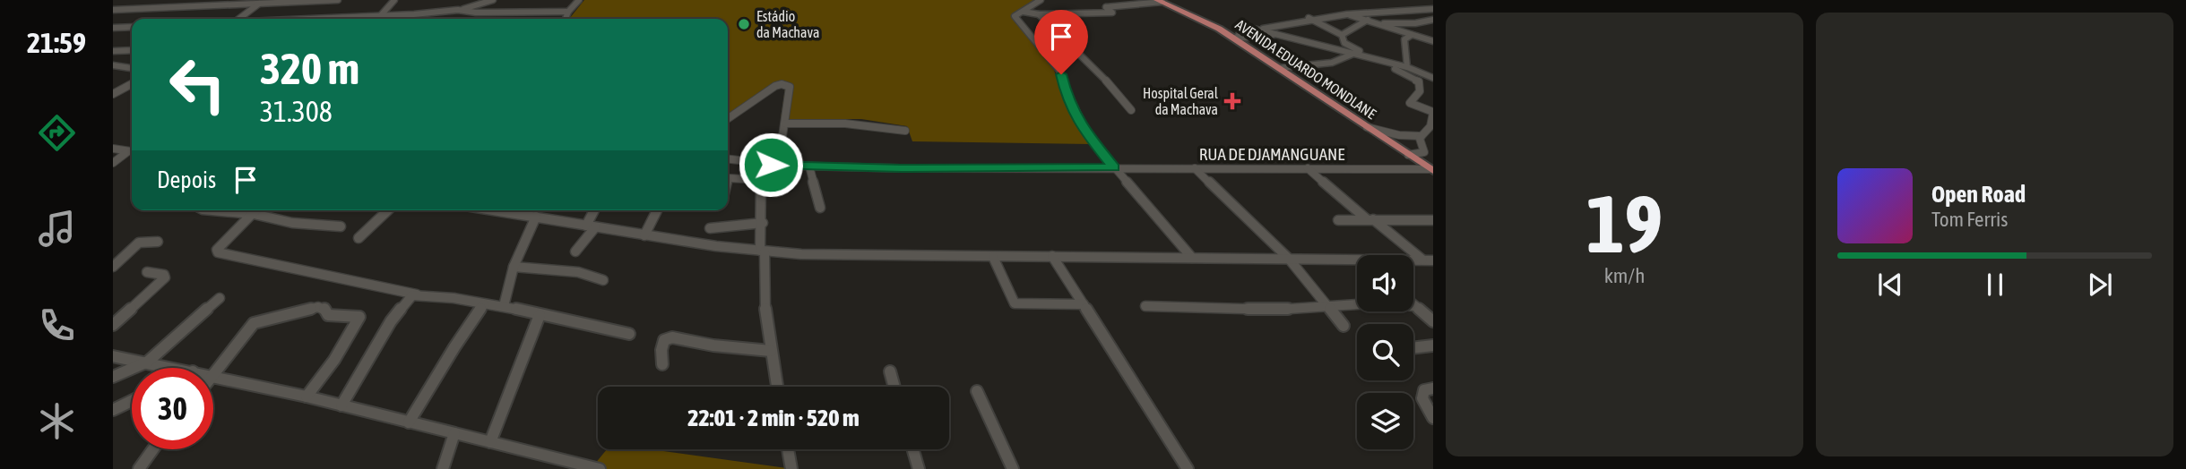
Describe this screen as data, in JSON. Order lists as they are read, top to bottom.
{
  "streets": {
    "main road": ["AVENIDA EDUARDO MONDLANE"],
    "street": ["RUA DE DJAMANGUANE"]
  },
  "crossings": [
    ["AVENIDA EDUARDO MONDLANE", "RUA DE DJAMANGUANE"]
  ],
  "places": {
    "other": ["Estádio da Machava"],
    "health": ["Hospital Geral da Machava"]
  },
  "page": {
    "tabs": "21:59",
    "tile": ["19", "km/h"],
    "turn": ["320 m", "31.308"],
    "then": "Depois",
    "song": ["Open Road", "Tom Ferris"],
    "limit": "30",
    "trip": "22:01 · 2 min · 520 m"
  }
}
